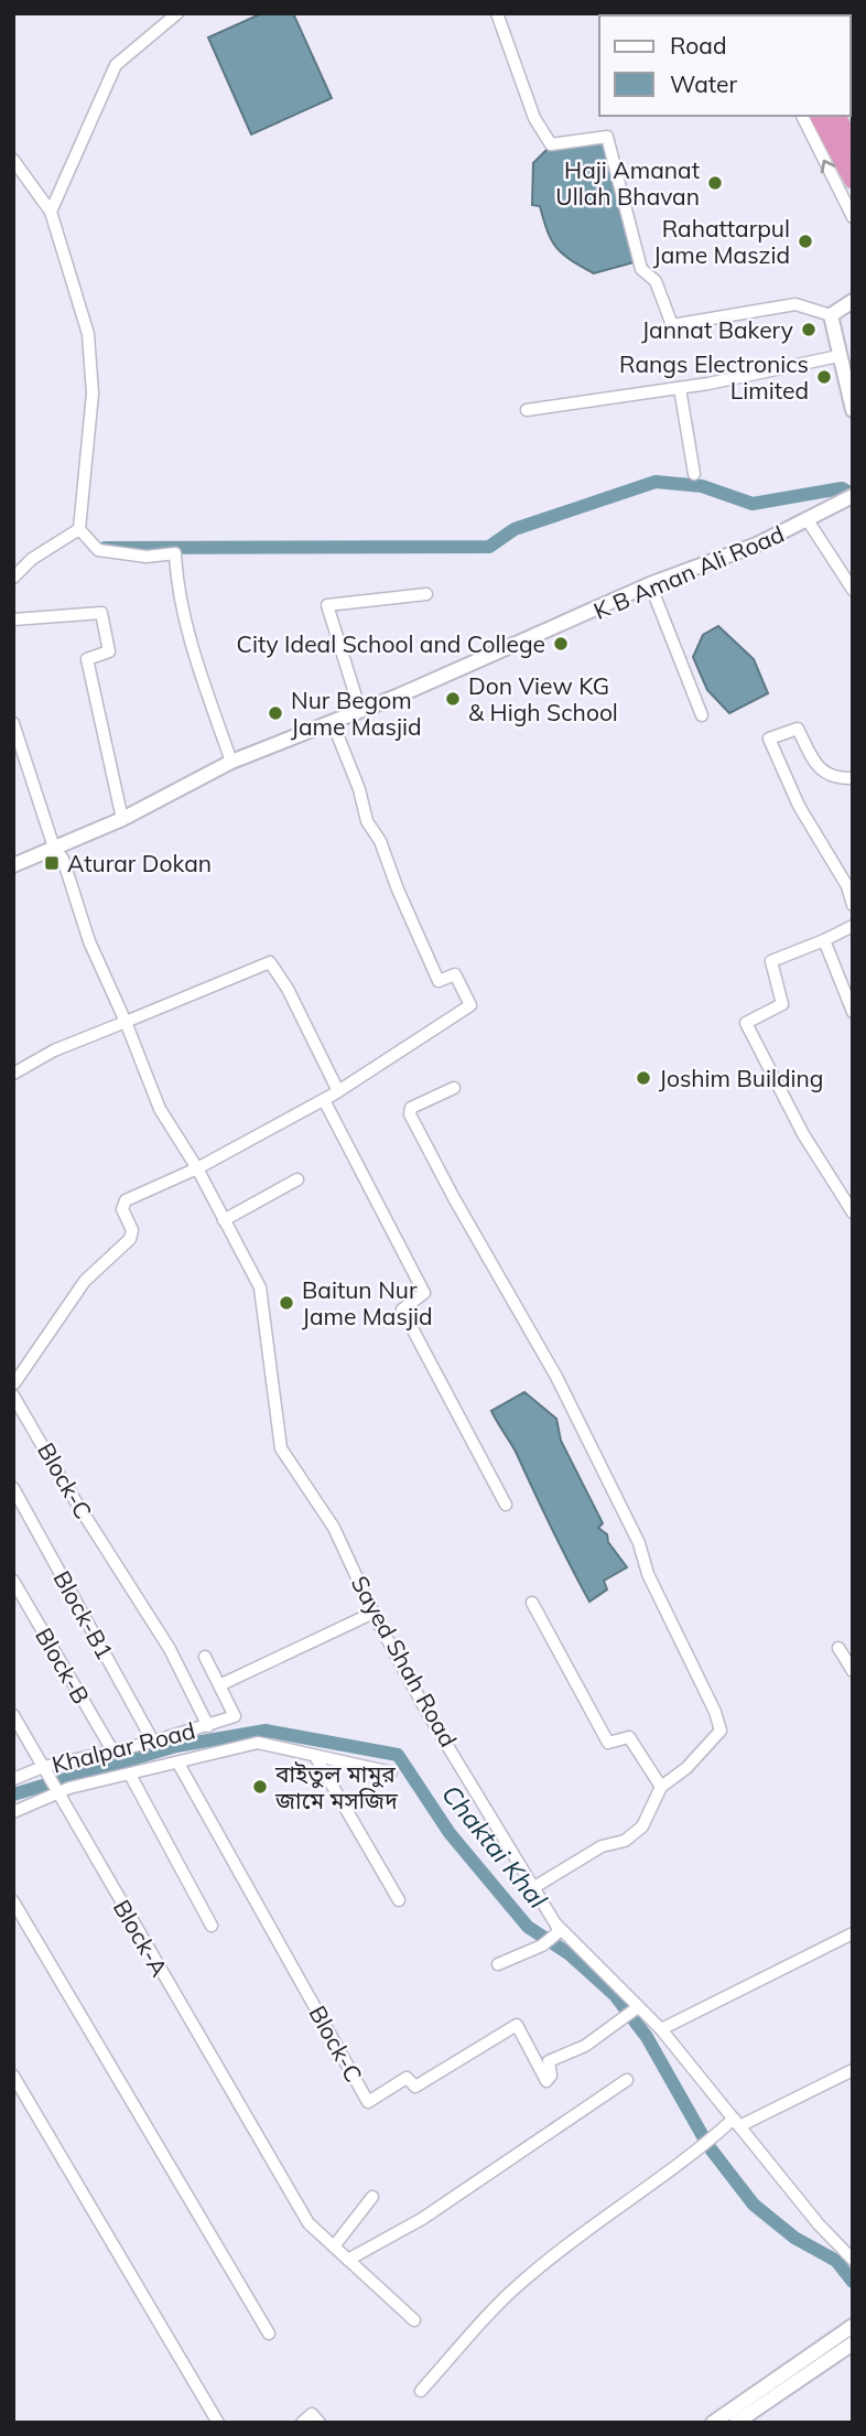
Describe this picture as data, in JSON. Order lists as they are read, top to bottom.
{
  "streets": {
    "street": [
      "K B Aman Ali Road",
      "Block-C",
      "Block-B1",
      "Sayed Shah Road",
      "Block-B",
      "Khalpar Road",
      "Block-A"
    ]
  },
  "crossings": [
    ["K B Aman Ali Road", "Sayed Shah Road"],
    ["Block-C", "Sayed Shah Road"],
    ["Block-C", "Khalpar Road"],
    ["Block-B1", "Khalpar Road"],
    ["Block-B", "Khalpar Road"],
    ["Khalpar Road", "Block-A"]
  ],
  "water": ["Chaktai Khal"],
  "places": {
    "other": [
      "Haji Amanat Ullah Bhavan",
      "Rahattarpul Jame Maszid",
      "Jannat Bakery",
      "Rangs Electronics Limited",
      "City Ideal School and College",
      "Don View KG & High School",
      "Nur Begom Jame Masjid",
      "Joshim Building",
      "Baitun Nur Jame Masjid",
      "বাইতুল মামুর জামে মসজিদ"
    ],
    "transit": ["Aturar Dokan"]
  },
  "legend": ["Road", "Water"]
}
